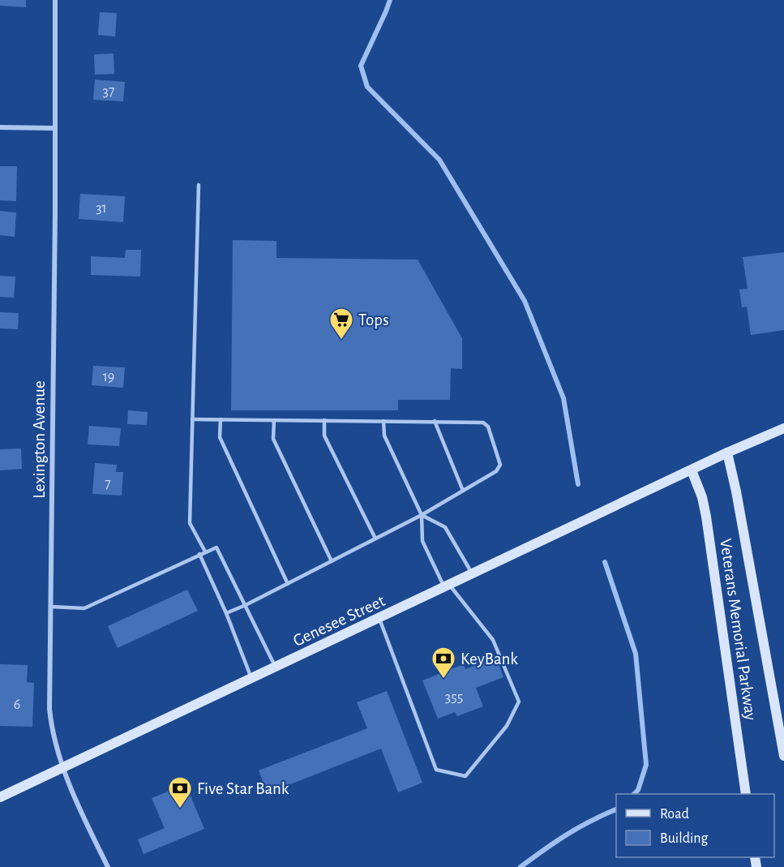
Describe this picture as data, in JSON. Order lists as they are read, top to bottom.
{
  "streets": {
    "main road": ["Genesee Street", "Veterans Memorial Parkway"],
    "street": ["Lexington Avenue"]
  },
  "crossings": [
    ["Lexington Avenue", "Genesee Street"],
    ["Genesee Street", "Veterans Memorial Parkway"]
  ],
  "places": {
    "supermarket": ["Tops"],
    "bank": ["KeyBank", "Five Star Bank"]
  },
  "house_numbers": [
    "37",
    "31",
    "19",
    "7",
    "355",
    "6"
  ],
  "legend": ["Road", "Building"]
}
